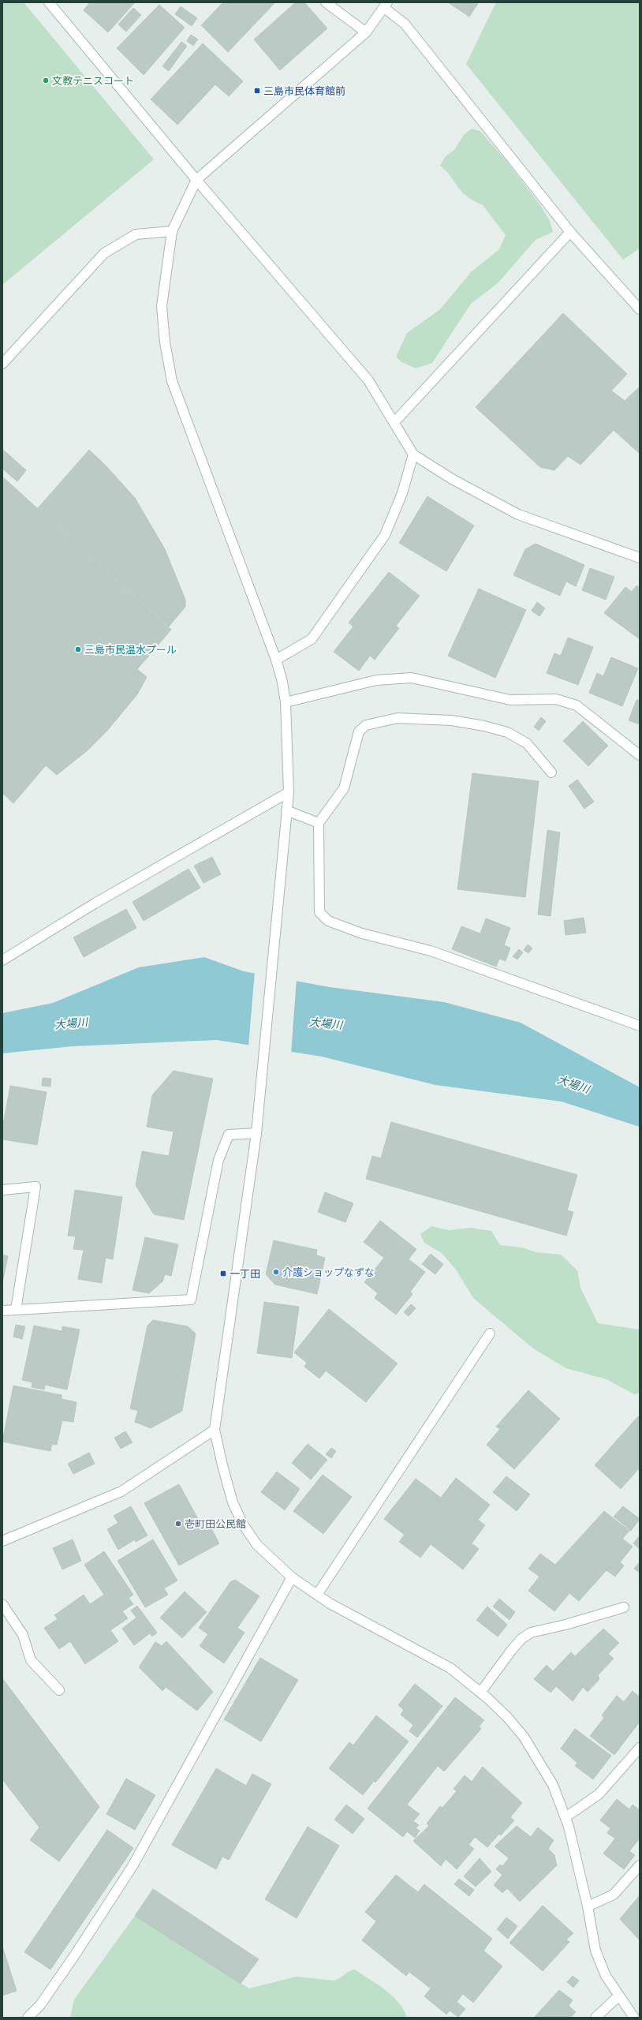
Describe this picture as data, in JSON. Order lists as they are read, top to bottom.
{
  "water": ["大場川"],
  "places": {
    "other": [
      "文教テニスコート",
      "三島市民温水プール",
      "介護ショップなずな",
      "壱町田公民館"
    ],
    "transit": ["三島市民体育館前", "一丁田"]
  }
}
